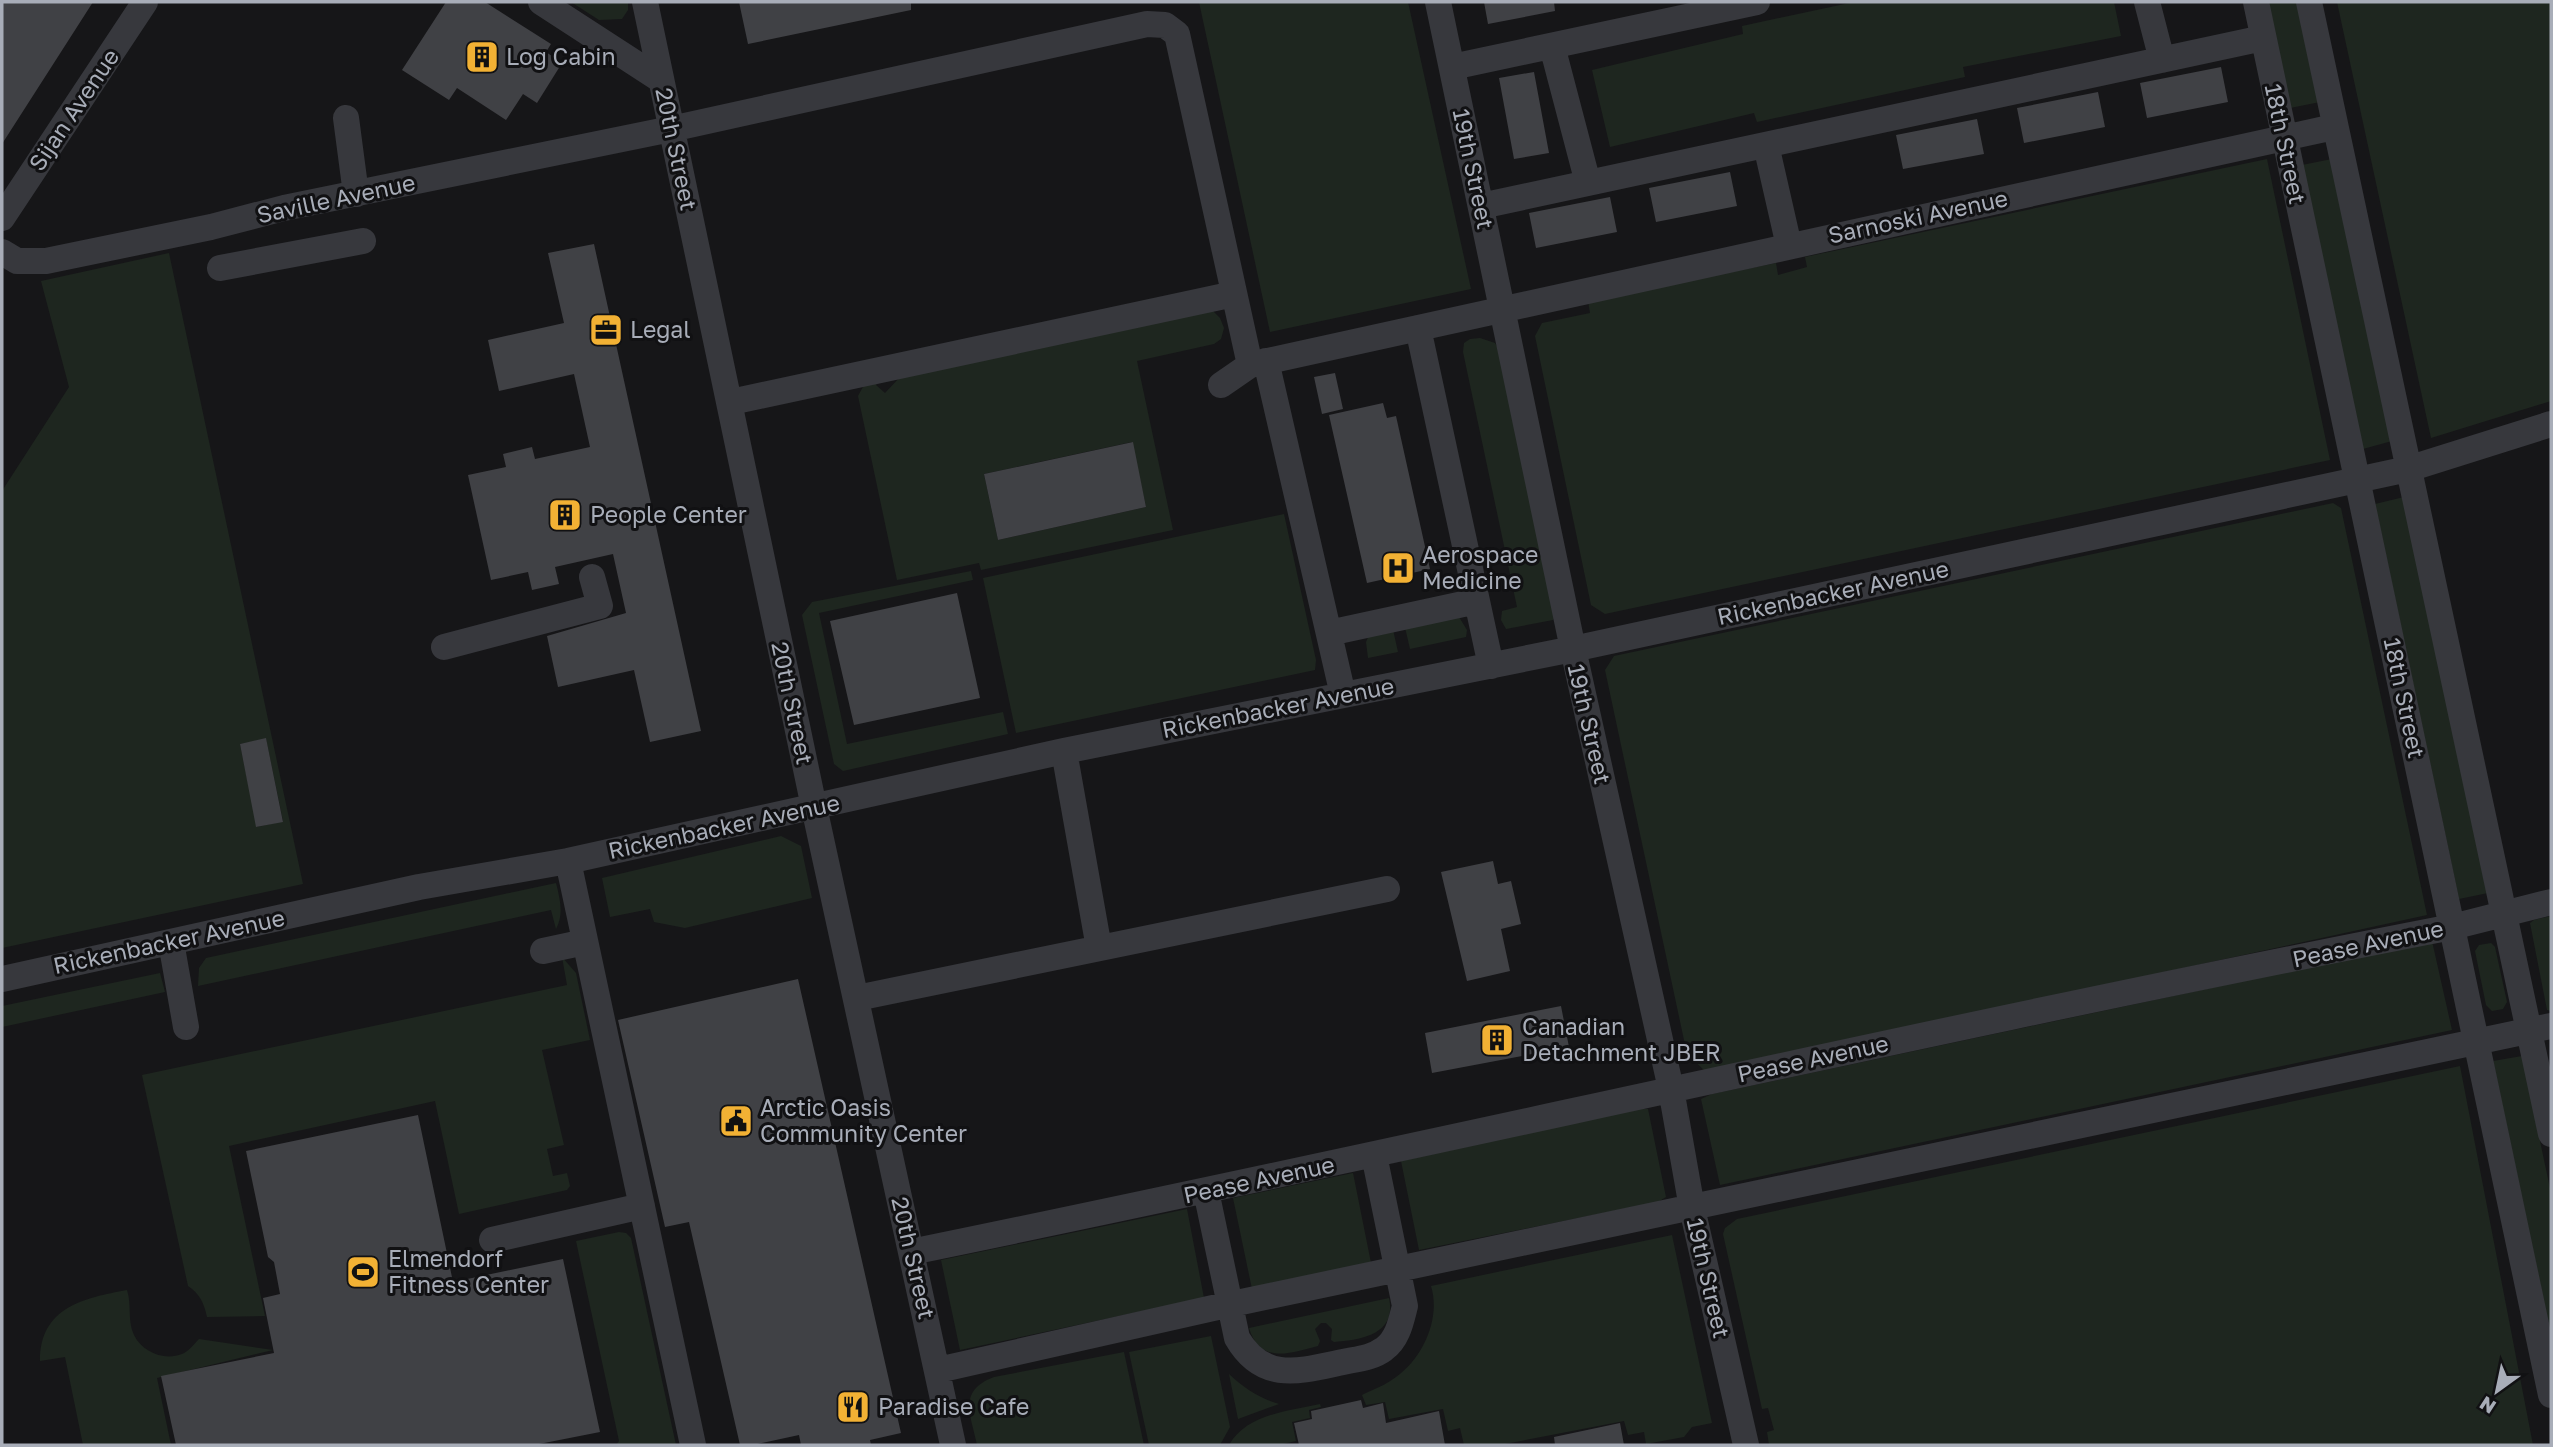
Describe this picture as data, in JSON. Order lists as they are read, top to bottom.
{
  "streets": {
    "street": [
      "Sijan Avenue",
      "18th Street",
      "20th Street",
      "19th Street",
      "Saville Avenue",
      "Sarnoski Avenue",
      "Rickenbacker Avenue",
      "Pease Avenue"
    ]
  },
  "crossings": [
    ["18th Street", "Sarnoski Avenue"],
    ["18th Street", "Rickenbacker Avenue"],
    ["18th Street", "Pease Avenue"],
    ["20th Street", "Saville Avenue"],
    ["20th Street", "Rickenbacker Avenue"],
    ["20th Street", "Pease Avenue"],
    ["19th Street", "Sarnoski Avenue"],
    ["19th Street", "Rickenbacker Avenue"],
    ["19th Street", "Pease Avenue"],
    ["Saville Avenue", "Sarnoski Avenue"],
    ["Saville Avenue", "Rickenbacker Avenue"]
  ],
  "places": {
    "building": ["Log Cabin", "People Center", "Canadian Detachment JBER"],
    "office": ["Legal"],
    "hospital": ["Aerospace Medicine"],
    "public building": ["Arctic Oasis Community Center"],
    "sports": ["Elmendorf Fitness Center"],
    "restaurant": ["Paradise Cafe"]
  },
  "north": "bottom left"
}
